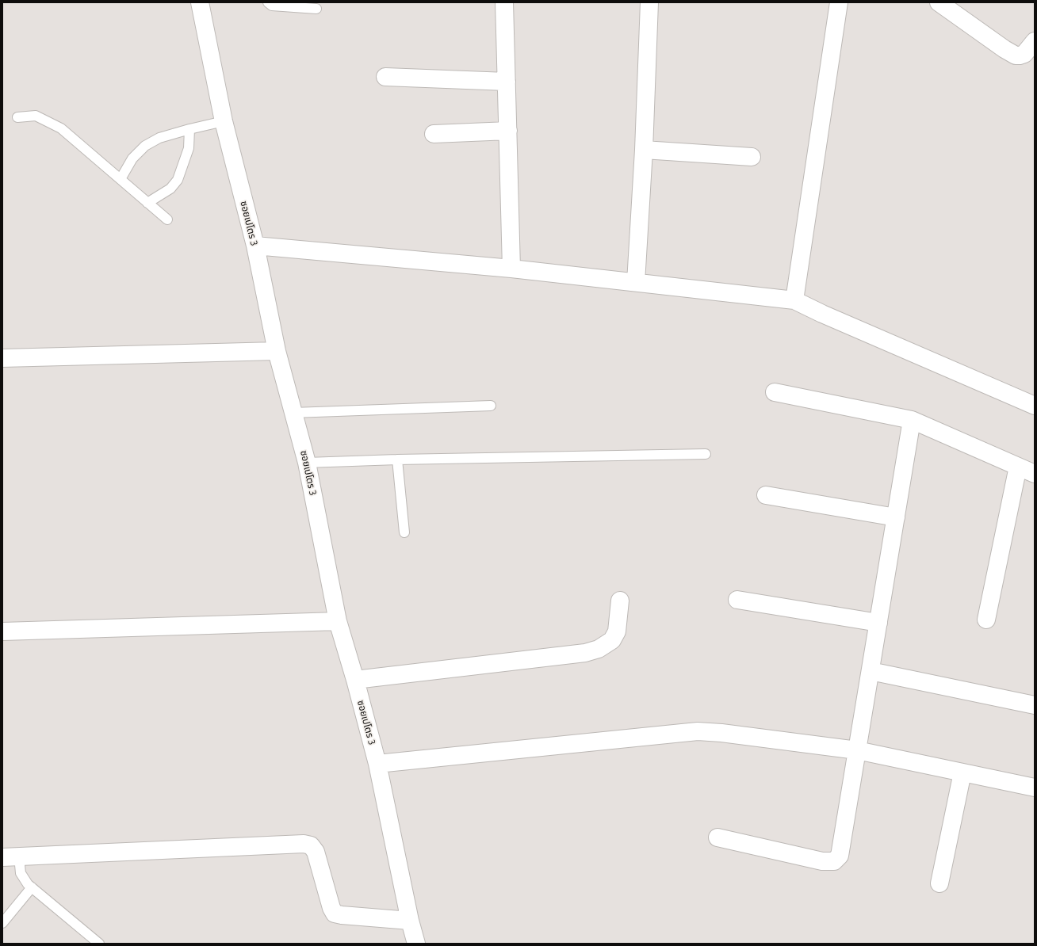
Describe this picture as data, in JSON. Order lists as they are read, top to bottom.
{
  "streets": {
    "street": ["ซอยเปโตร 3"]
  }
}
